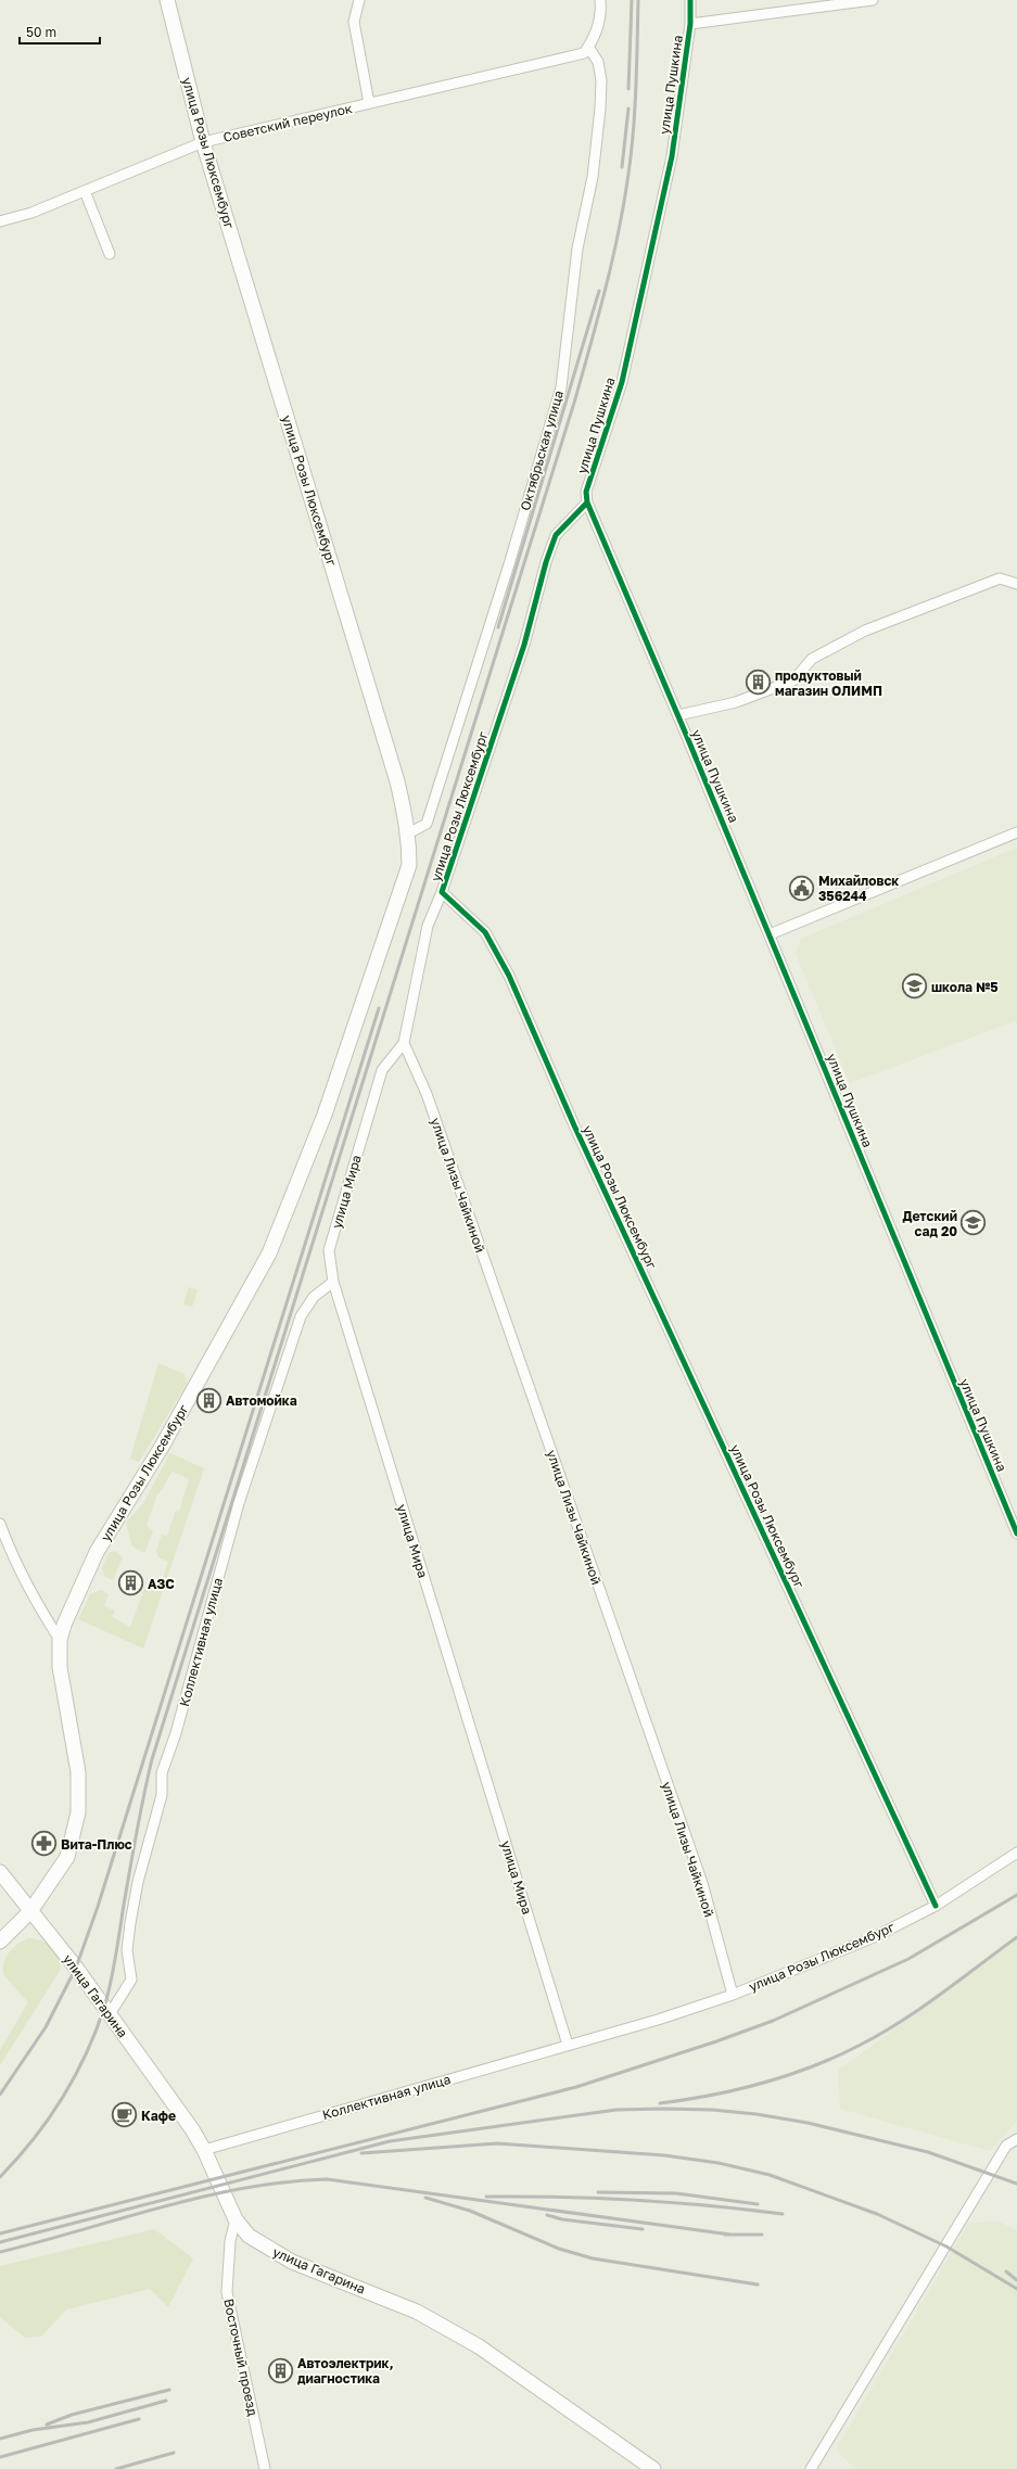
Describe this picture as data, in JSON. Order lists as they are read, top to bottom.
{
  "streets": {
    "main road": ["улица Розы Люксембург", "улица Гагарина"],
    "street": [
      "улица Пушкина",
      "Советский переулок",
      "Октябрьская улица",
      "улица Лизы Чайкиной",
      "улица Мира",
      "Коллективная улица",
      "Восточный проезд"
    ]
  },
  "crossings": [
    ["улица Пушкина", "улица Розы Люксембург"],
    ["Советский переулок", "улица Розы Люксембург"],
    ["Советский переулок", "Октябрьская улица"],
    ["улица Розы Люксембург", "Октябрьская улица"],
    ["улица Розы Люксембург", "улица Лизы Чайкиной"],
    ["улица Розы Люксембург", "улица Мира"],
    ["улица Розы Люксембург", "Коллективная улица"],
    ["улица Розы Люксембург", "улица Гагарина"],
    ["улица Лизы Чайкиной", "улица Мира"],
    ["улица Мира", "Коллективная улица"],
    ["Коллективная улица", "улица Гагарина"],
    ["улица Гагарина", "Восточный проезд"]
  ],
  "places": {
    "building": [
      "продуктовый магазин ОЛИМП",
      "Автомойка",
      "АЗС",
      "Автоэлектрик, диагностика"
    ],
    "public building": ["Михайловск 356244"],
    "school or university": ["школа №5", "Детский сад 20"],
    "pharmacy": ["Вита-Плюс"],
    "cafe": ["Кафе"]
  },
  "scale_bar": "50 m"
}
